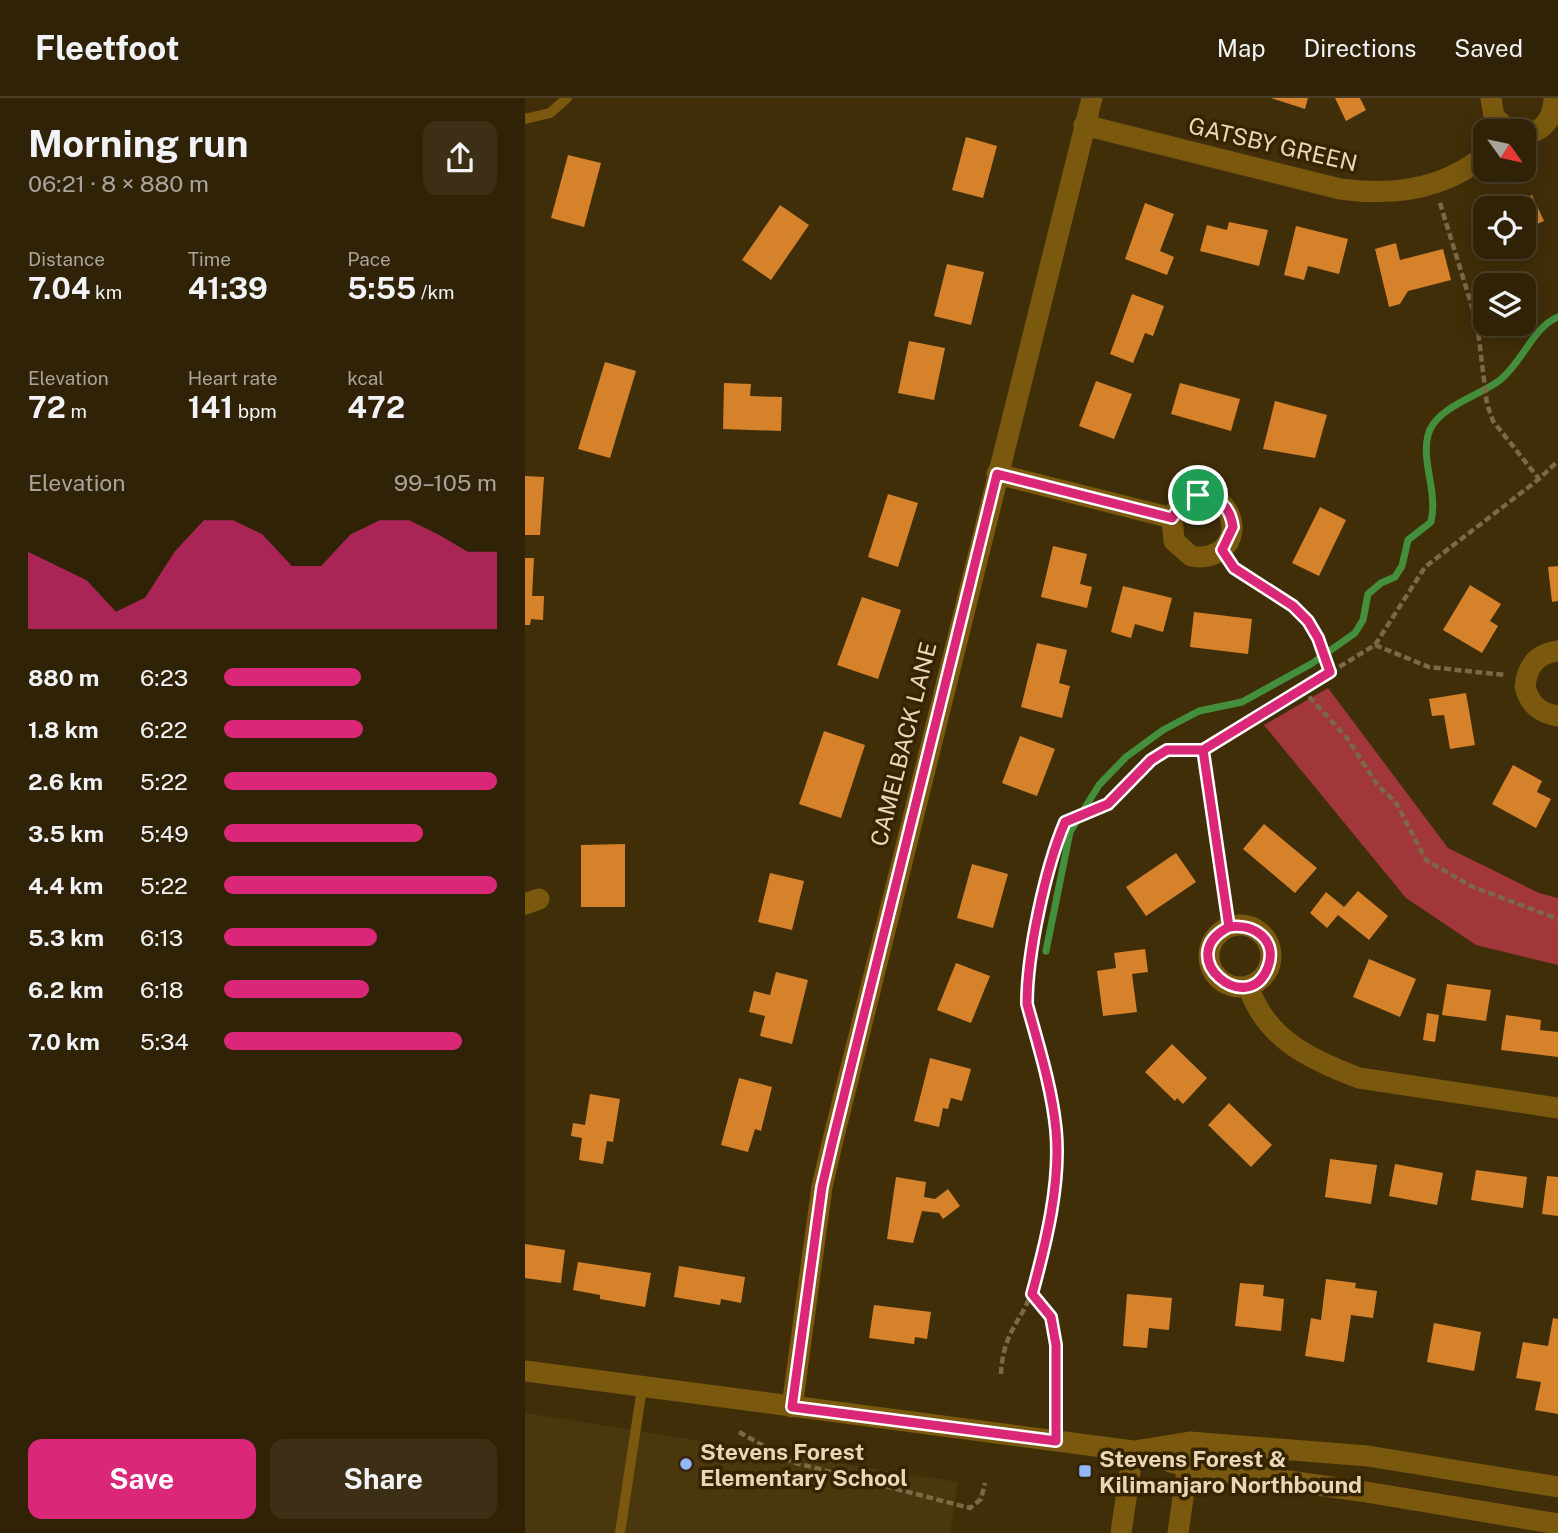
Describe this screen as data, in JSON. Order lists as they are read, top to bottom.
{
  "streets": {
    "street": ["GATSBY GREEN", "CAMELBACK LANE"]
  },
  "crossings": [
    ["GATSBY GREEN", "CAMELBACK LANE"]
  ],
  "places": {
    "other": ["Stevens Forest Elementary School"],
    "transit": ["Stevens Forest & Kilimanjaro Northbound"]
  },
  "north": "bottom right",
  "page": {
    "header": "Fleetfoot",
    "nav": ["Map", "Directions", "Saved"],
    "heading": ["Morning run", "06:21 · 8 × 880 m"],
    "stats": [
      ["Distance", "7.04 km"],
      ["Time", "41:39"],
      ["Pace", "5:55 /km"],
      ["Elevation", "72 m"],
      ["Heart rate", "141 bpm"],
      ["kcal", "472"]
    ],
    "chart": ["Elevation", "99–105 m"],
    "list": [
      {
        "name": "880 m",
        "note": "6:23"
      },
      {
        "name": "1.8 km",
        "note": "6:22"
      },
      {
        "name": "2.6 km",
        "note": "5:22"
      },
      {
        "name": "3.5 km",
        "note": "5:49"
      },
      {
        "name": "4.4 km",
        "note": "5:22"
      },
      {
        "name": "5.3 km",
        "note": "6:13"
      },
      {
        "name": "6.2 km",
        "note": "6:18"
      },
      {
        "name": "7.0 km",
        "note": "5:34"
      }
    ],
    "buttons": ["Save", "Share"]
  }
}
